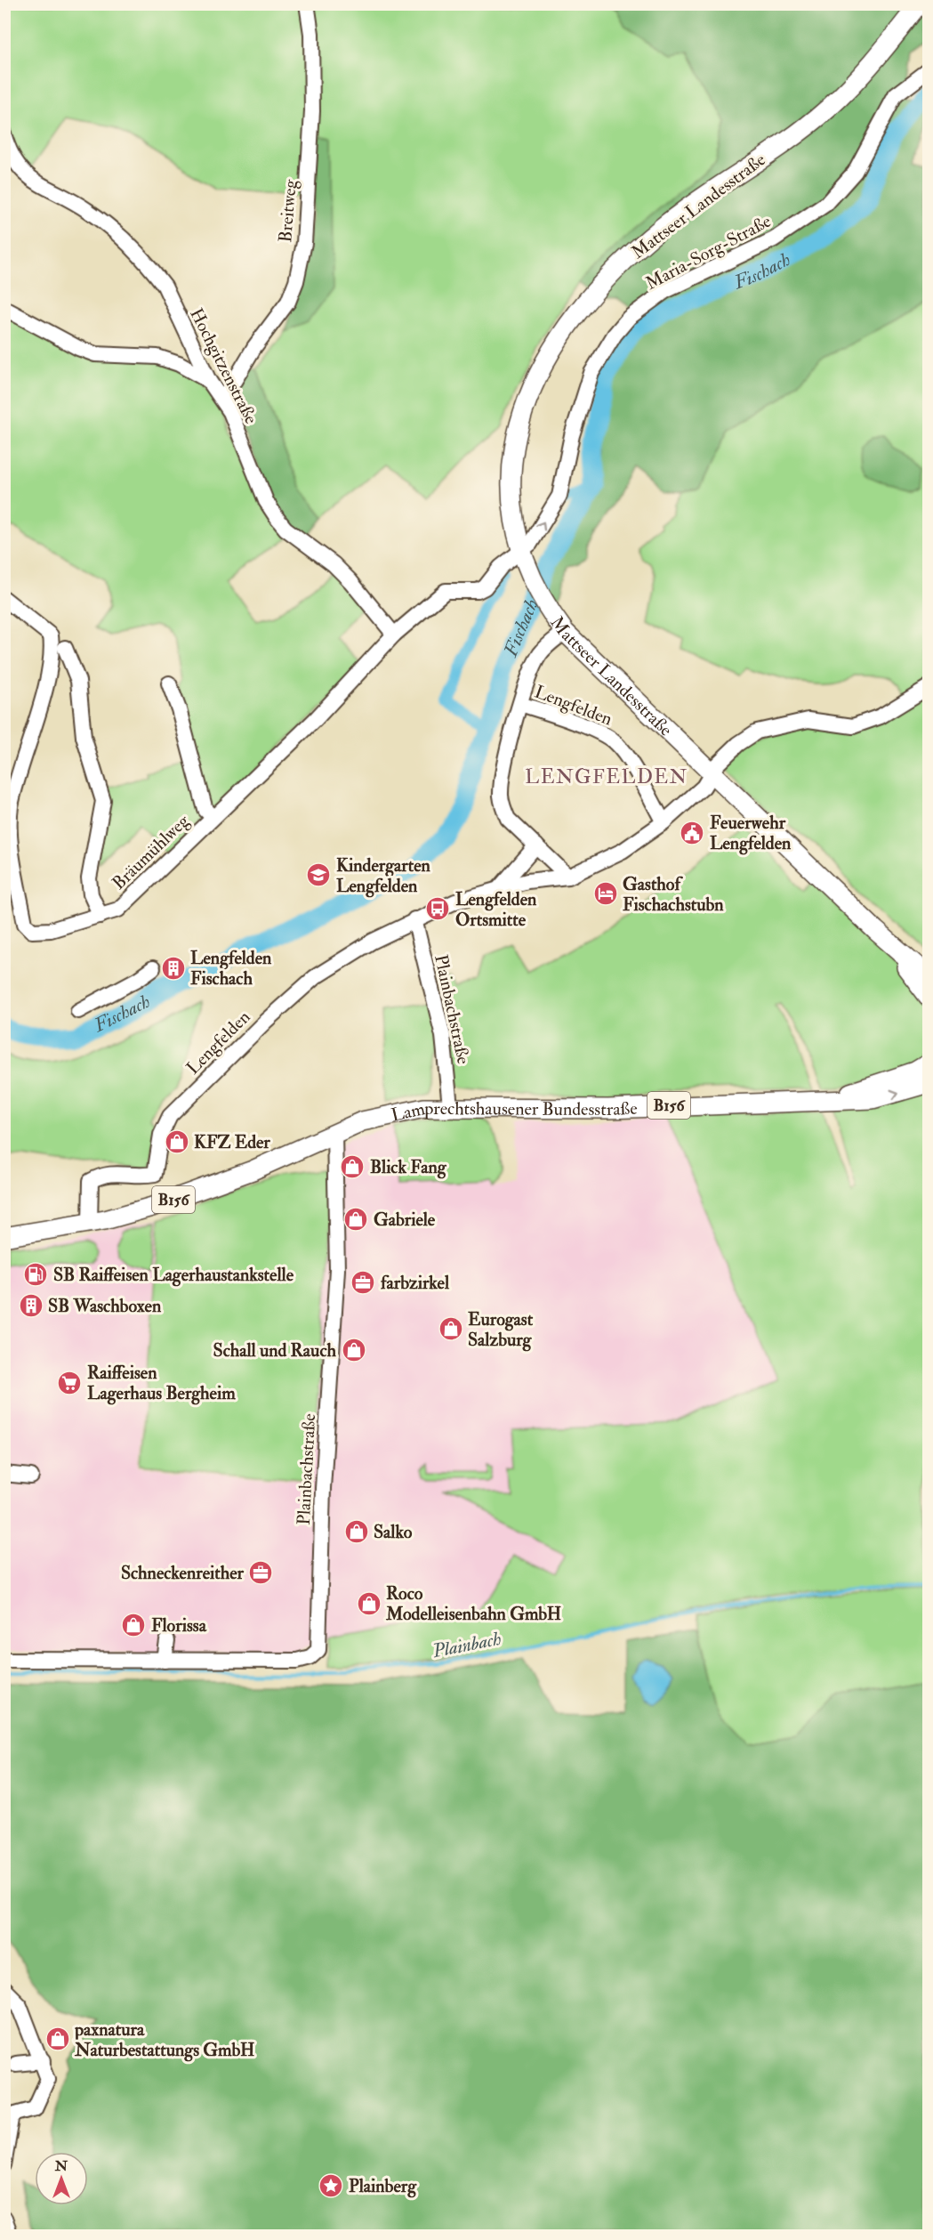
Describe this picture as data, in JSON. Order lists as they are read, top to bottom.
{
  "streets": {
    "main road": ["Mattseer Landesstraße", "B156", "Lamprechtshausener Bundesstraße"],
    "street": [
      "Breitweg",
      "Maria-Sorg-Straße",
      "Hochgitzenstraße",
      "Lengfelden",
      "Bräumühlweg",
      "Plainbachstraße"
    ]
  },
  "crossings": [
    ["Mattseer Landesstraße", "Maria-Sorg-Straße"],
    ["Mattseer Landesstraße", "Lengfelden"],
    ["Mattseer Landesstraße", "Bräumühlweg"],
    ["Breitweg", "Hochgitzenstraße"],
    ["Maria-Sorg-Straße", "Bräumühlweg"],
    ["Hochgitzenstraße", "Bräumühlweg"],
    ["Lengfelden", "Plainbachstraße"],
    ["Lengfelden", "B156"],
    ["Plainbachstraße", "B156"],
    ["Plainbachstraße", "Lamprechtshausener Bundesstraße"],
    ["B156", "Lamprechtshausener Bundesstraße"]
  ],
  "one_way": ["Maria-Sorg-Straße"],
  "districts": ["LENGFELDEN"],
  "water": ["Fischach", "Plainbach"],
  "places": {
    "public building": ["Feuerwehr Lengfelden"],
    "school or university": ["Kindergarten Lengfelden"],
    "hotel": ["Gasthof Fischachstubn"],
    "bus stop": ["Lengfelden Ortsmitte"],
    "building": ["Lengfelden Fischach", "SB Waschboxen"],
    "shop": [
      "KFZ Eder",
      "Blick Fang",
      "Gabriele",
      "Eurogast Salzburg",
      "Schall und Rauch",
      "Salko",
      "Roco Modelleisenbahn GmbH",
      "Florissa",
      "paxnatura Naturbestattungs GmbH"
    ],
    "fuel station": ["SB Raiffeisen Lagerhaustankstelle"],
    "office": ["farbzirkel", "Schneckenreither"],
    "supermarket": ["Raiffeisen Lagerhaus Bergheim"],
    "place": ["Plainberg"]
  },
  "north": "top"
}
